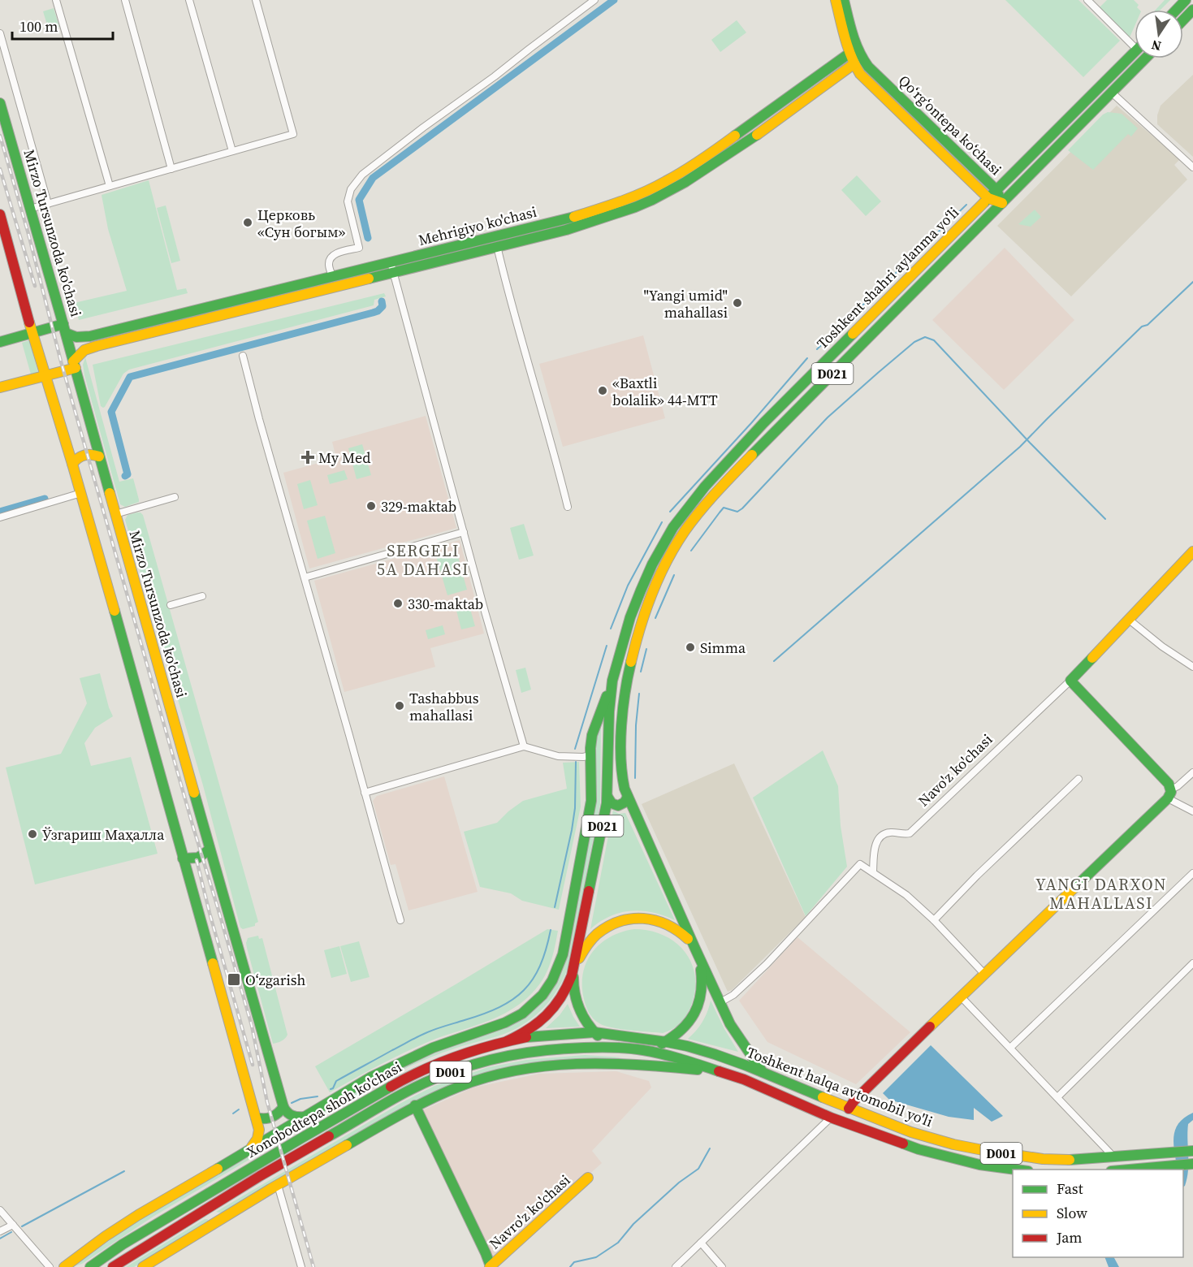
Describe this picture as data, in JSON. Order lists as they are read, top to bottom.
{
  "streets": {
    "main road": [
      "Qoʻrgʻontepa koʻchasi",
      "Mehrigiyo ko'chasi",
      "Mirzo Tursunzoda ko'chasi",
      "Toshkent shahri aylanma yoʻli",
      "D021",
      "Navo'z ko'chasi",
      "D001",
      "Toshkent halqa avtomobil yo'li",
      "Xonobodtepa shoh ko'chasi",
      "Navro'z ko'chasi"
    ]
  },
  "crossings": [
    ["Qoʻrgʻontepa koʻchasi", "Mehrigiyo ko'chasi"],
    ["Qoʻrgʻontepa koʻchasi", "Toshkent shahri aylanma yoʻli"],
    ["Mehrigiyo ko'chasi", "Mirzo Tursunzoda ko'chasi"],
    ["Toshkent shahri aylanma yoʻli", "Toshkent halqa avtomobil yo'li"],
    ["Toshkent shahri aylanma yoʻli", "Xonobodtepa shoh ko'chasi"],
    ["Toshkent halqa avtomobil yo'li", "Xonobodtepa shoh ko'chasi"]
  ],
  "districts": ["SERGELI 5A DAHASI", "YANGI DARXON MAHALLASI"],
  "places": {
    "other": [
      "Церковь «Сун богым»",
      "\"Yangi umid\" mahallasi",
      "«Baxtli bolalik» 44-MTT",
      "329-maktab",
      "330-maktab",
      "Simma",
      "Tashabbus mahallasi",
      "Ўзгариш Маҳалла"
    ],
    "health": ["My Med"],
    "transit": ["O‘zgarish"]
  },
  "legend": ["Fast", "Slow", "Jam"],
  "scale_bar": "100 m",
  "north": "bottom"
}
